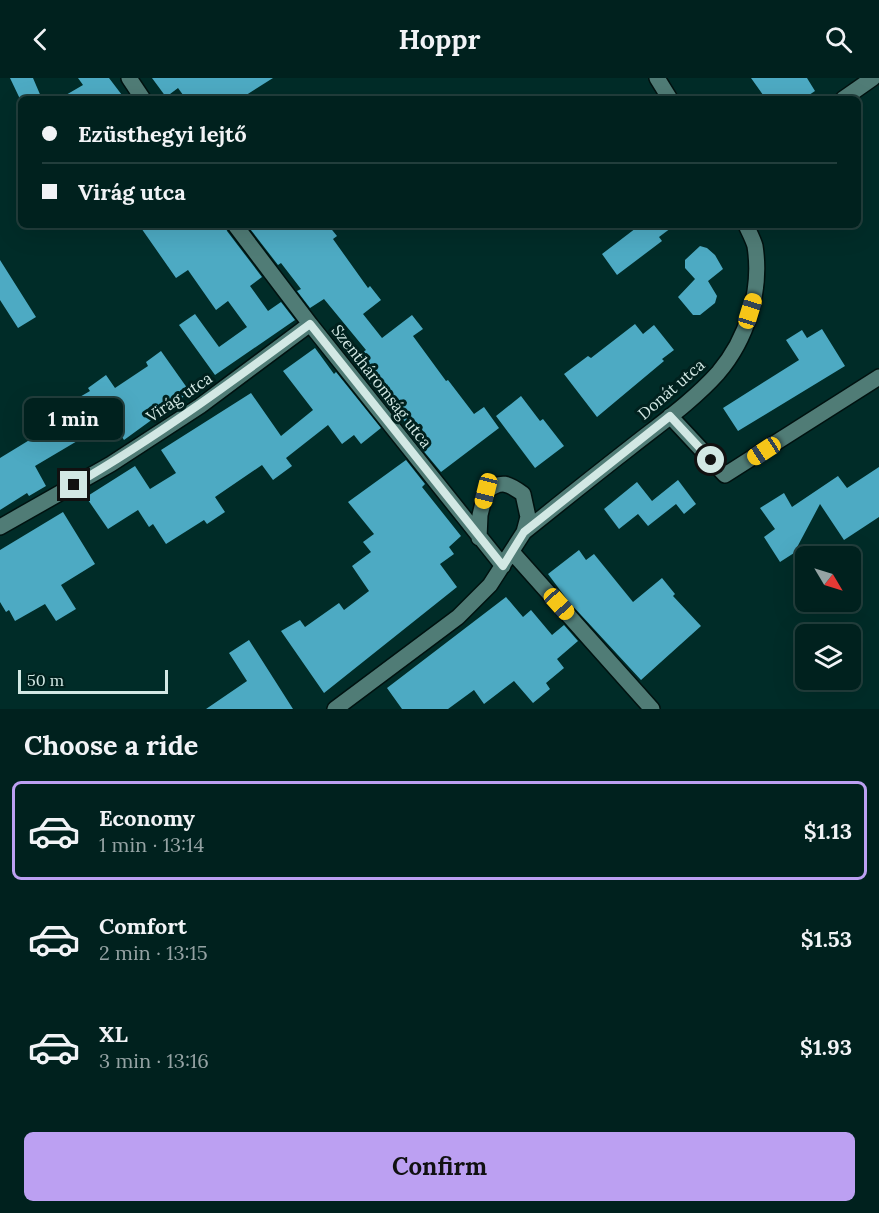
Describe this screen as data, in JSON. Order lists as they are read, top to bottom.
{
  "streets": {
    "street": ["Szentháromság utca", "Donát utca", "Virág utca"]
  },
  "crossings": [
    ["Szentháromság utca", "Virág utca"]
  ],
  "scale_bar": "50 m",
  "north": "bottom right",
  "page": {
    "header": "Hoppr",
    "banner": ["Ezüsthegyi lejtő", "Virág utca"],
    "bubble": "1 min",
    "scale": "50 m",
    "heading": "Choose a ride",
    "list": [
      {
        "name": "Economy",
        "note": "1 min · 13:14",
        "value": "$1.13"
      },
      {
        "name": "Comfort",
        "note": "2 min · 13:15",
        "value": "$1.53"
      },
      {
        "name": "XL",
        "note": "3 min · 13:16",
        "value": "$1.93"
      }
    ],
    "buttons": "Confirm"
  }
}
